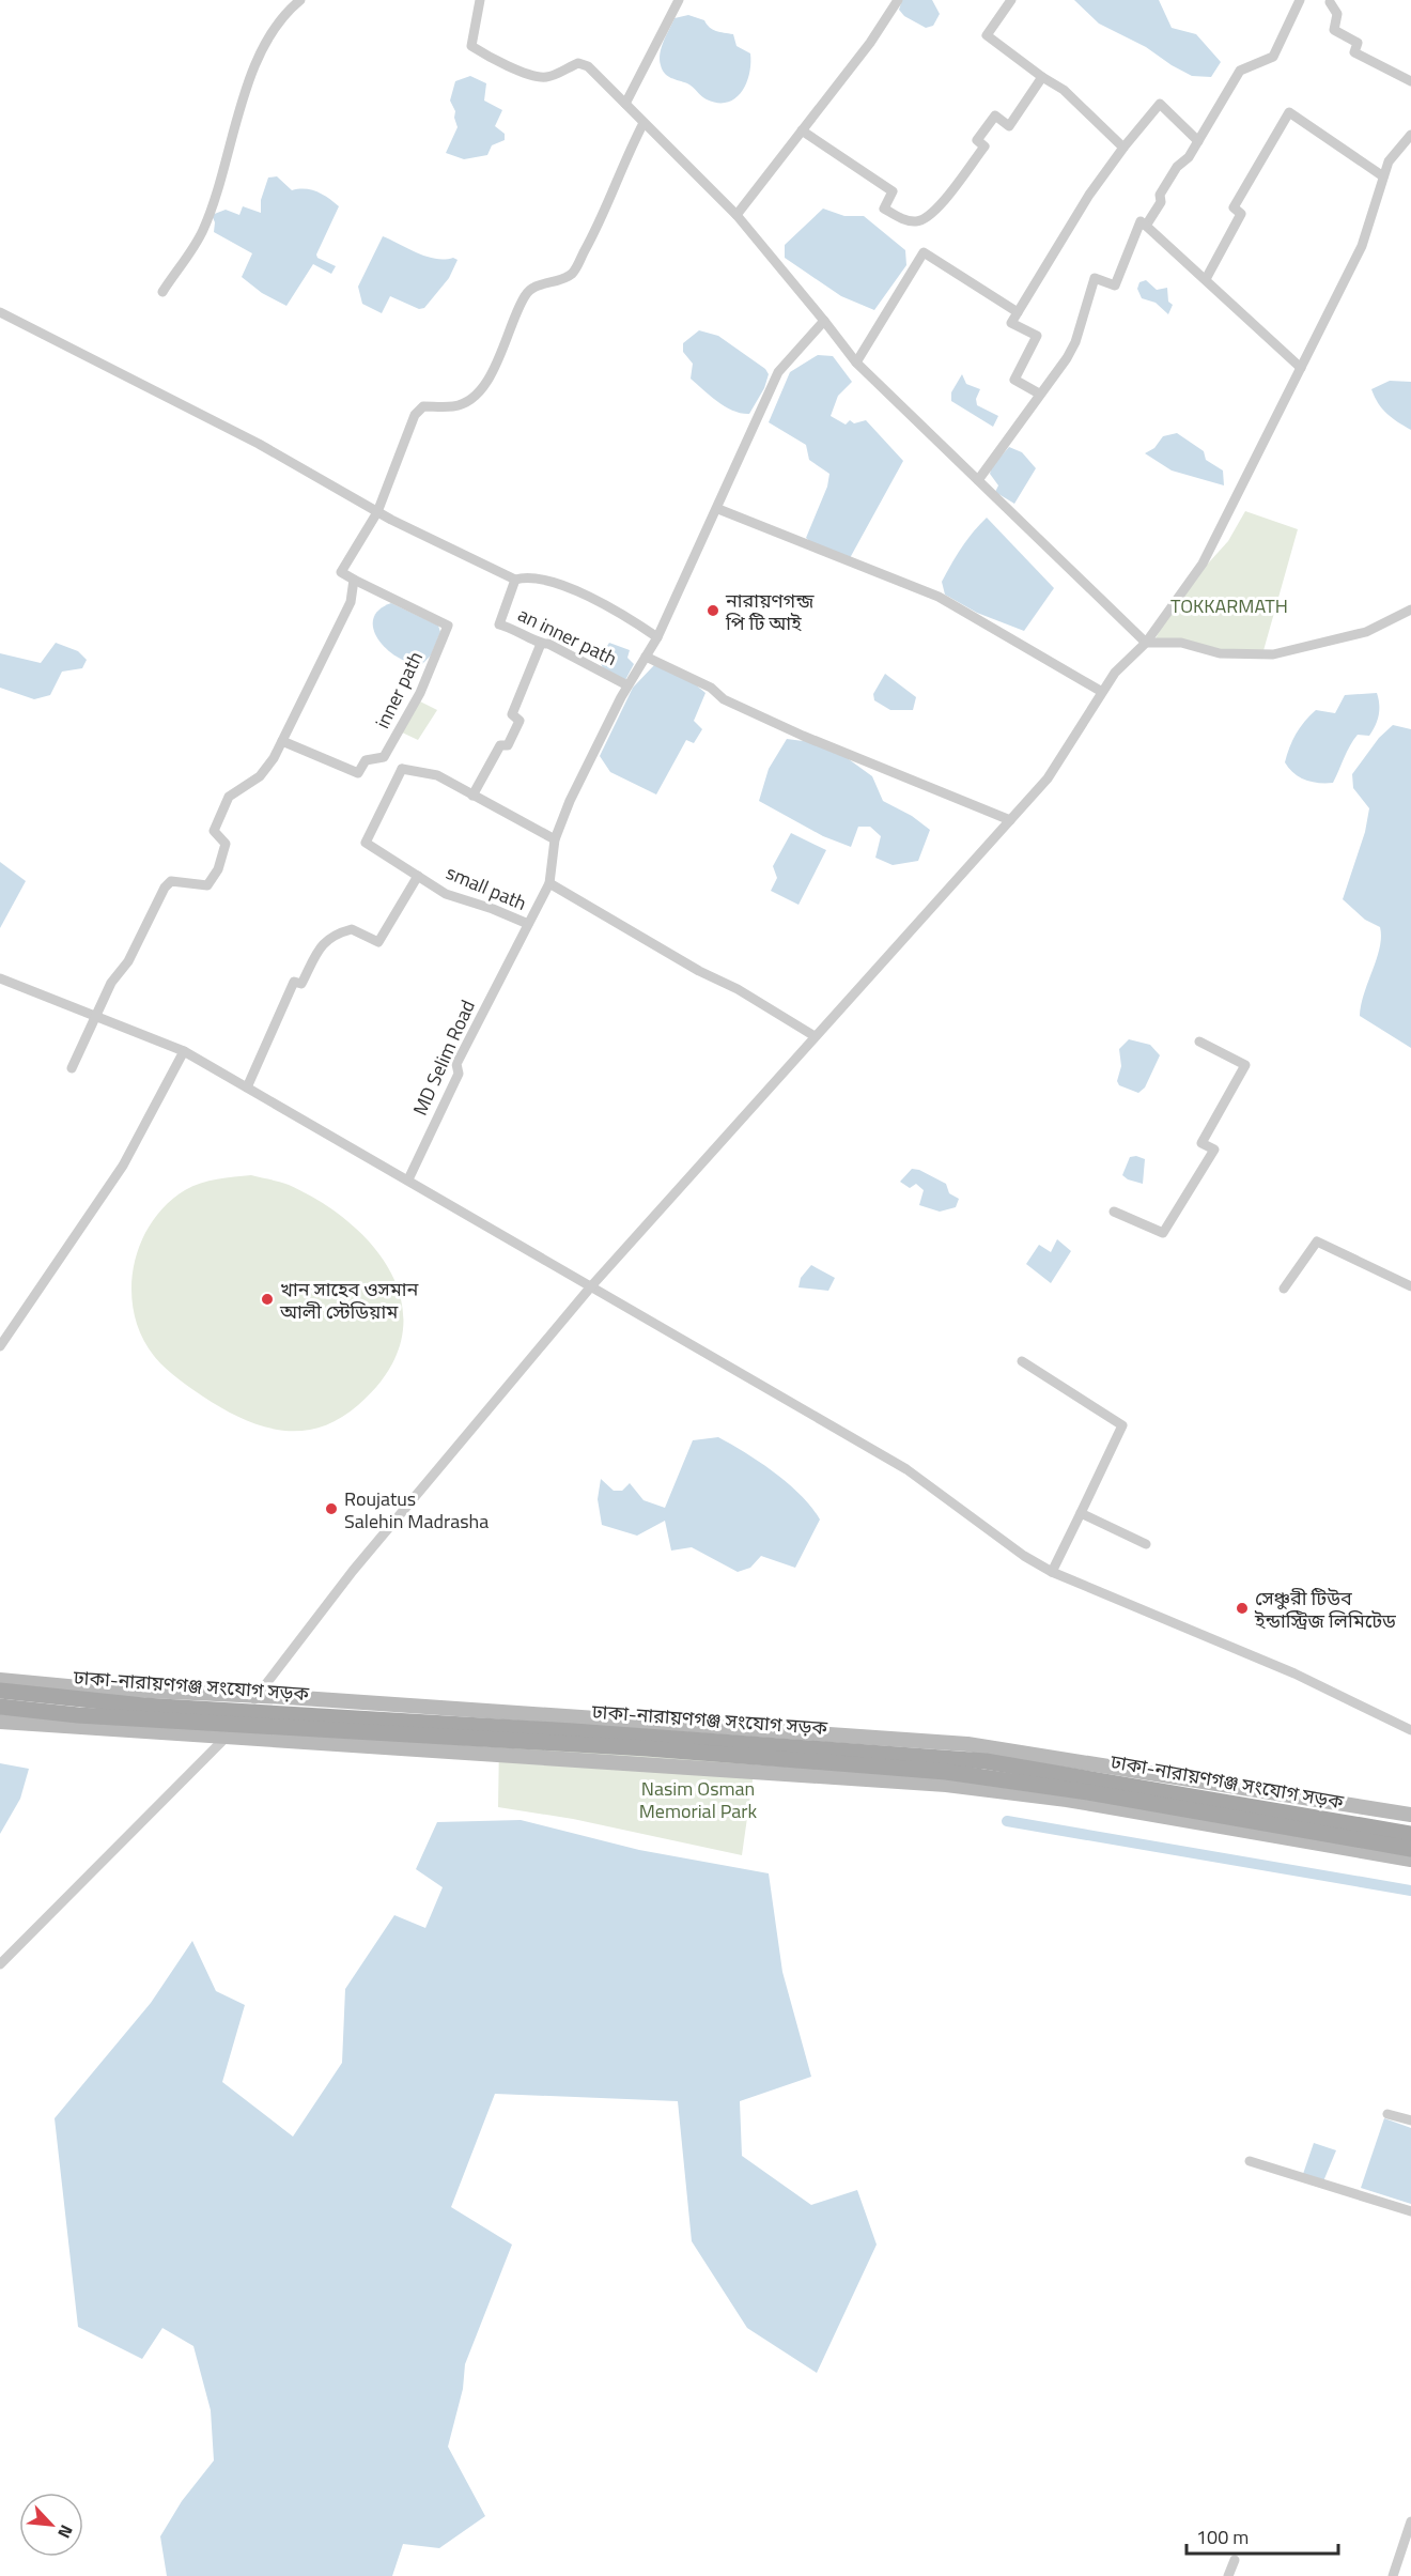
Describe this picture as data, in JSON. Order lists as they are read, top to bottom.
{
  "streets": {
    "main road": ["ঢাকা-নারায়ণগঞ্জ সংযোগ সড়ক"],
    "street": [
      "an inner path",
      "inner path",
      "small path",
      "MD Selim Road"
    ]
  },
  "crossings": [
    ["small path", "MD Selim Road"]
  ],
  "parks": ["TOKKARMATH", "Nasim Osman Memorial Park"],
  "places": [
    "নারায়ণগন্জ পি টি আই",
    "খান সাহেব ওসমান আলী স্টেডিয়াম",
    "Roujatus Salehin Madrasha",
    "সেঞ্চুরী টিউব ইন্ডাস্ট্রিজ লিমিটেড"
  ],
  "scale_bar": "100 m",
  "north": "bottom right"
}
